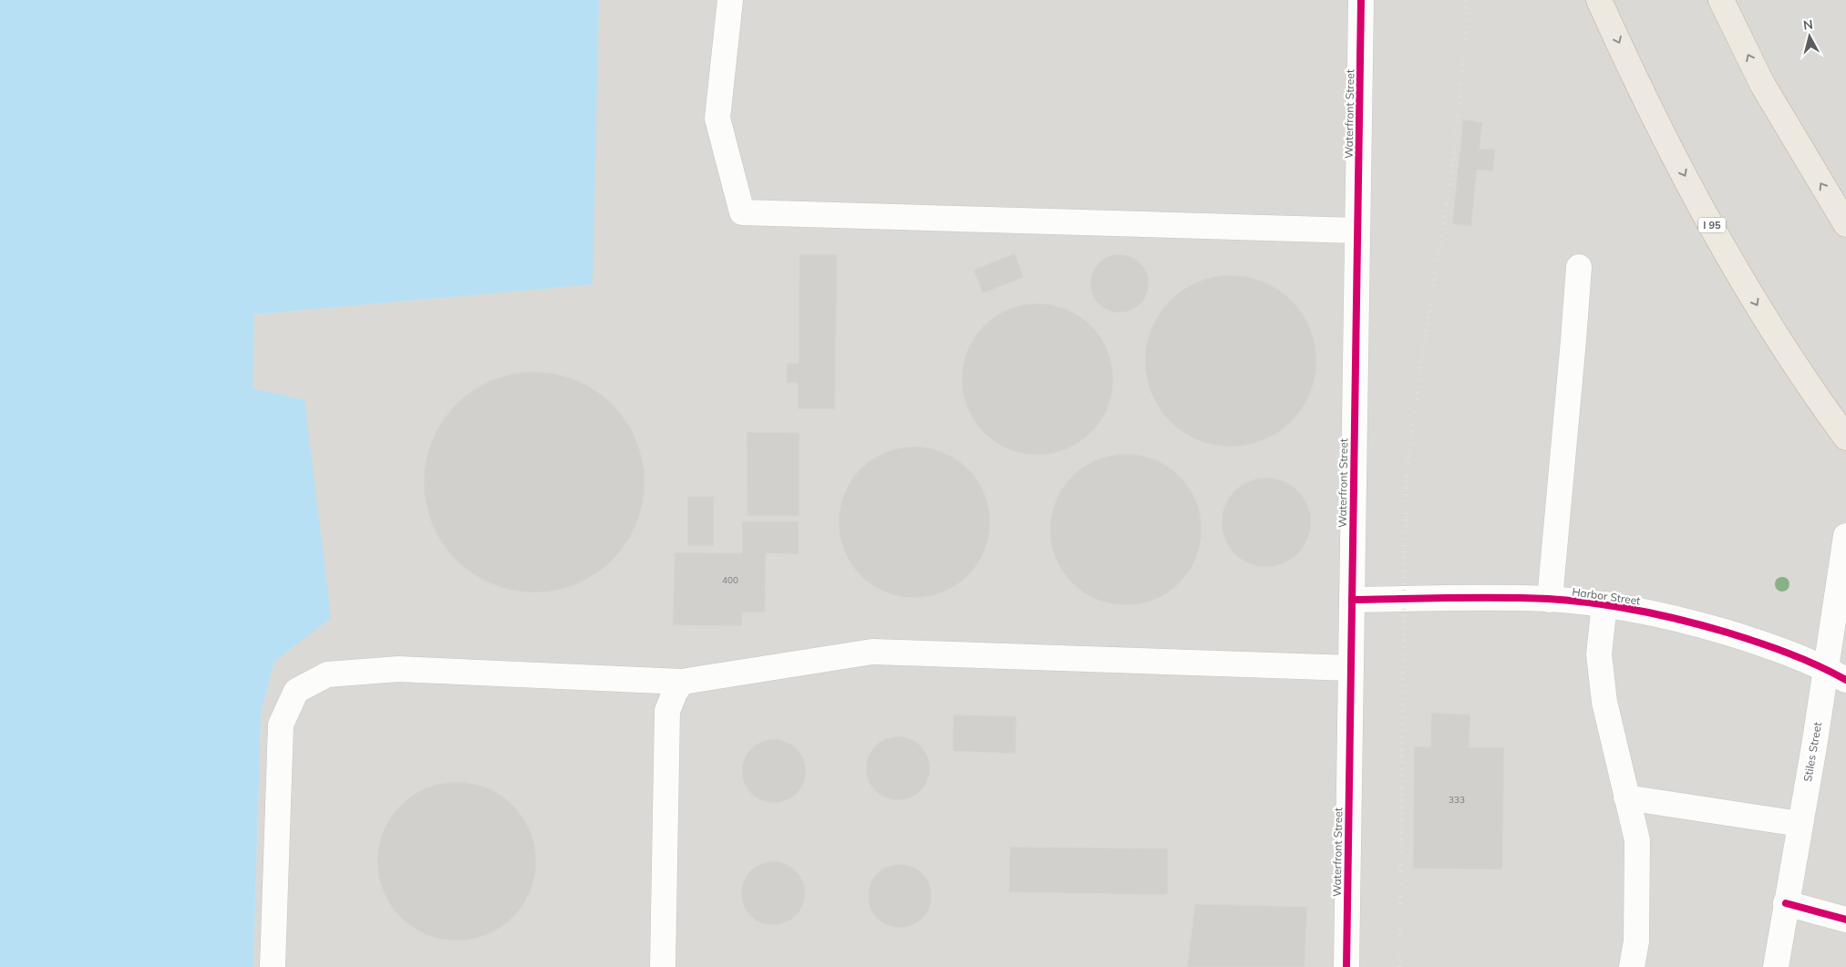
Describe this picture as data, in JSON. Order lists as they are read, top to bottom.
{
  "streets": {
    "highway": ["I 95"],
    "street": ["Waterfront Street", "Harbor Street", "Stiles Street"]
  },
  "crossings": [
    ["Waterfront Street", "Harbor Street"],
    ["Harbor Street", "Stiles Street"]
  ],
  "house_numbers": ["400", "333"],
  "north": "top"
}
